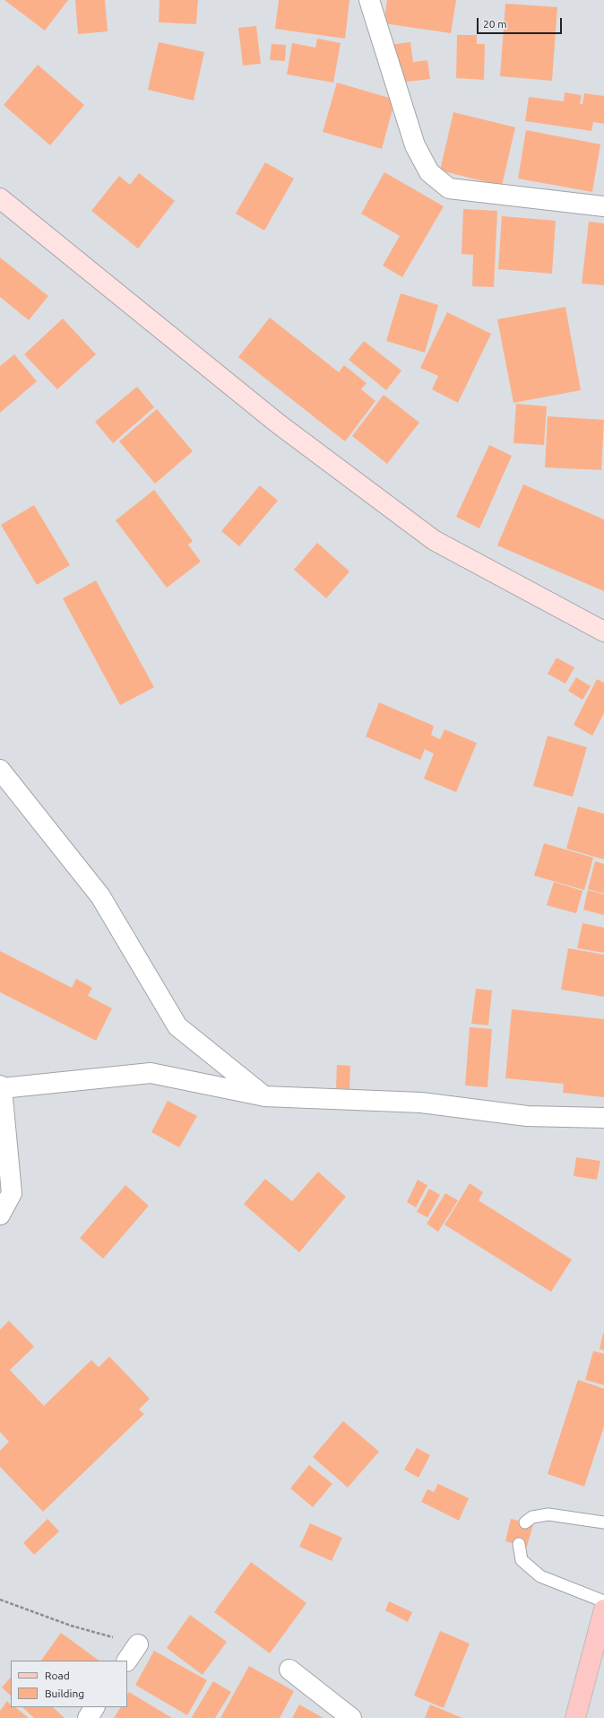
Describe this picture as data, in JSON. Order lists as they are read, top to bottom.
{
  "legend": ["Road", "Building"],
  "scale_bar": "20 m"
}
